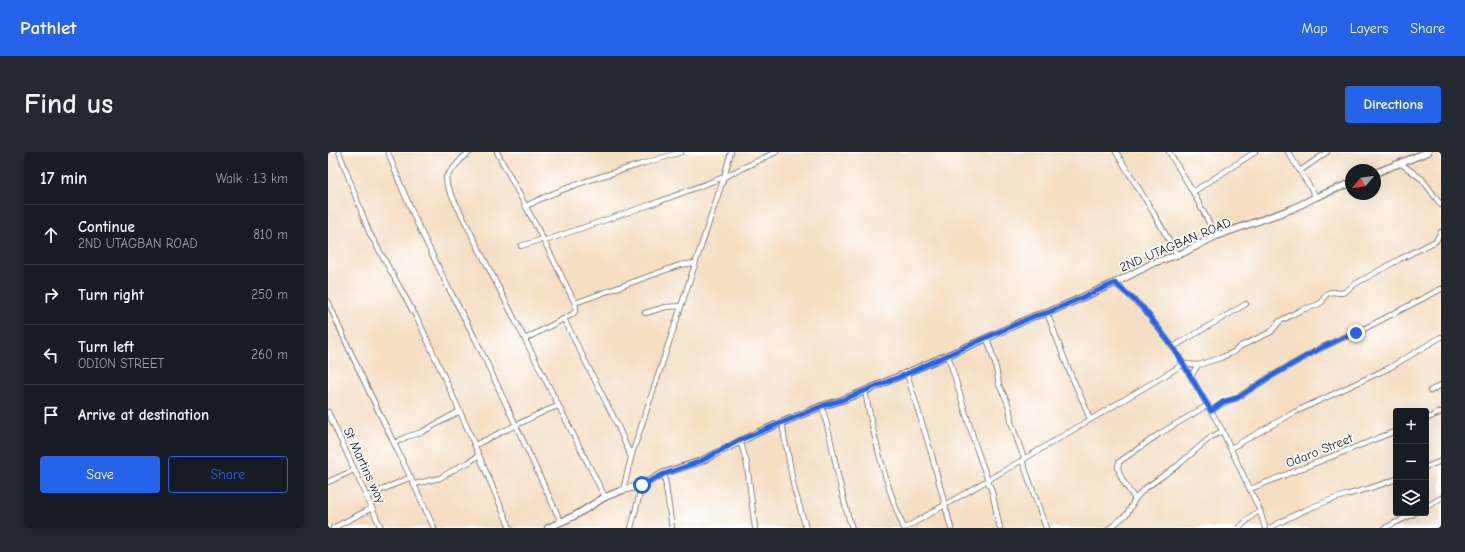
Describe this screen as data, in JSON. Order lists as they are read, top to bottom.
{
  "streets": {
    "street": ["2ND UTAGBAN ROAD", "Odaro Street", "St Martins way"]
  },
  "north": "bottom left",
  "page": {
    "header": "Pathlet",
    "nav": ["Map", "Layers", "Share"],
    "buttons": [
      "Directions",
      ["Save", "Share"]
    ],
    "title": "Find us",
    "heading": ["17 min", "Walk · 1.3 km"],
    "list": [
      ["Continue", "2ND UTAGBAN ROAD", "810 m"],
      ["Turn right", "250 m"],
      ["Turn left", "ODION STREET", "260 m"],
      "Arrive at destination"
    ],
    "map_buttons": ["+", "−"]
  }
}
